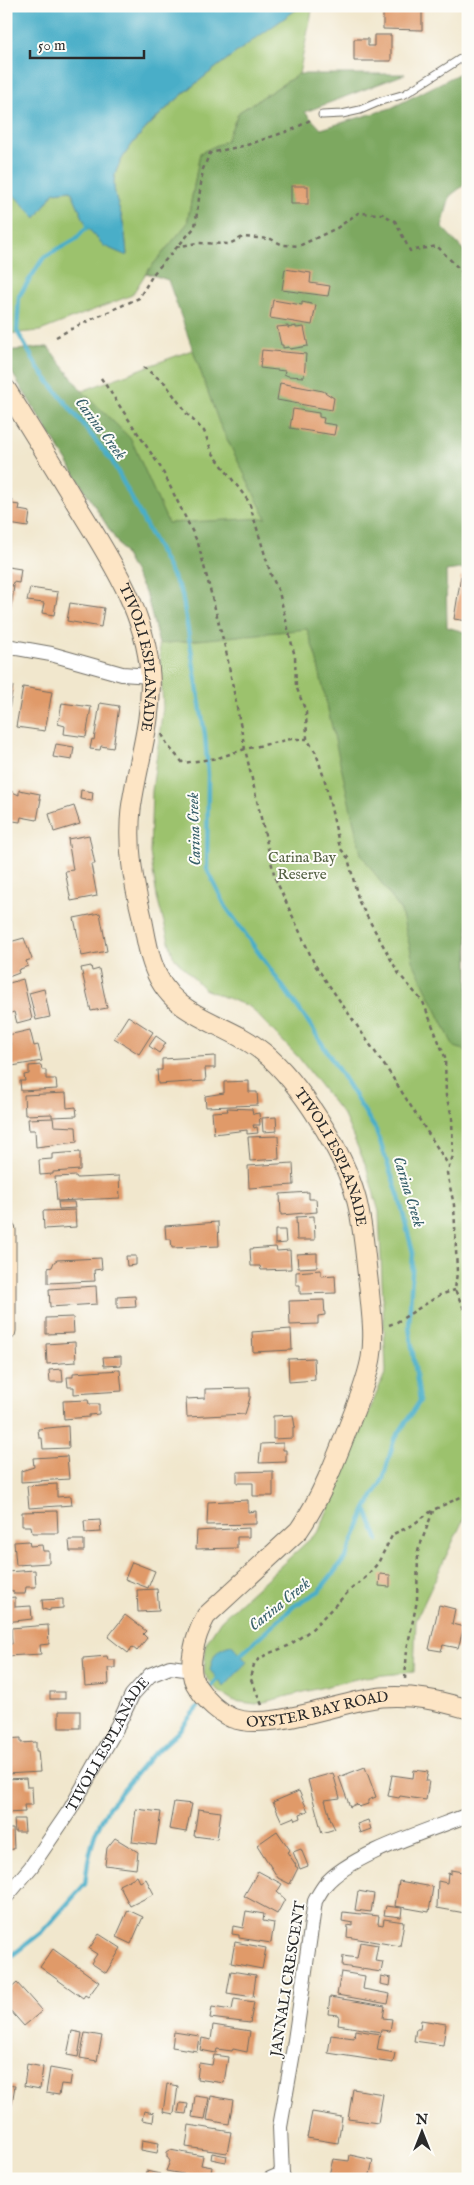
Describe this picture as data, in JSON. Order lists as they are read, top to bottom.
{
  "streets": {
    "street": ["TIVOLI ESPLANADE", "OYSTER BAY ROAD", "JANNALI CRESCENT"]
  },
  "crossings": [
    ["TIVOLI ESPLANADE", "OYSTER BAY ROAD"]
  ],
  "water": ["Carina Creek"],
  "parks": ["Carina Bay Reserve"],
  "scale_bar": "50 m",
  "north": "top"
}
